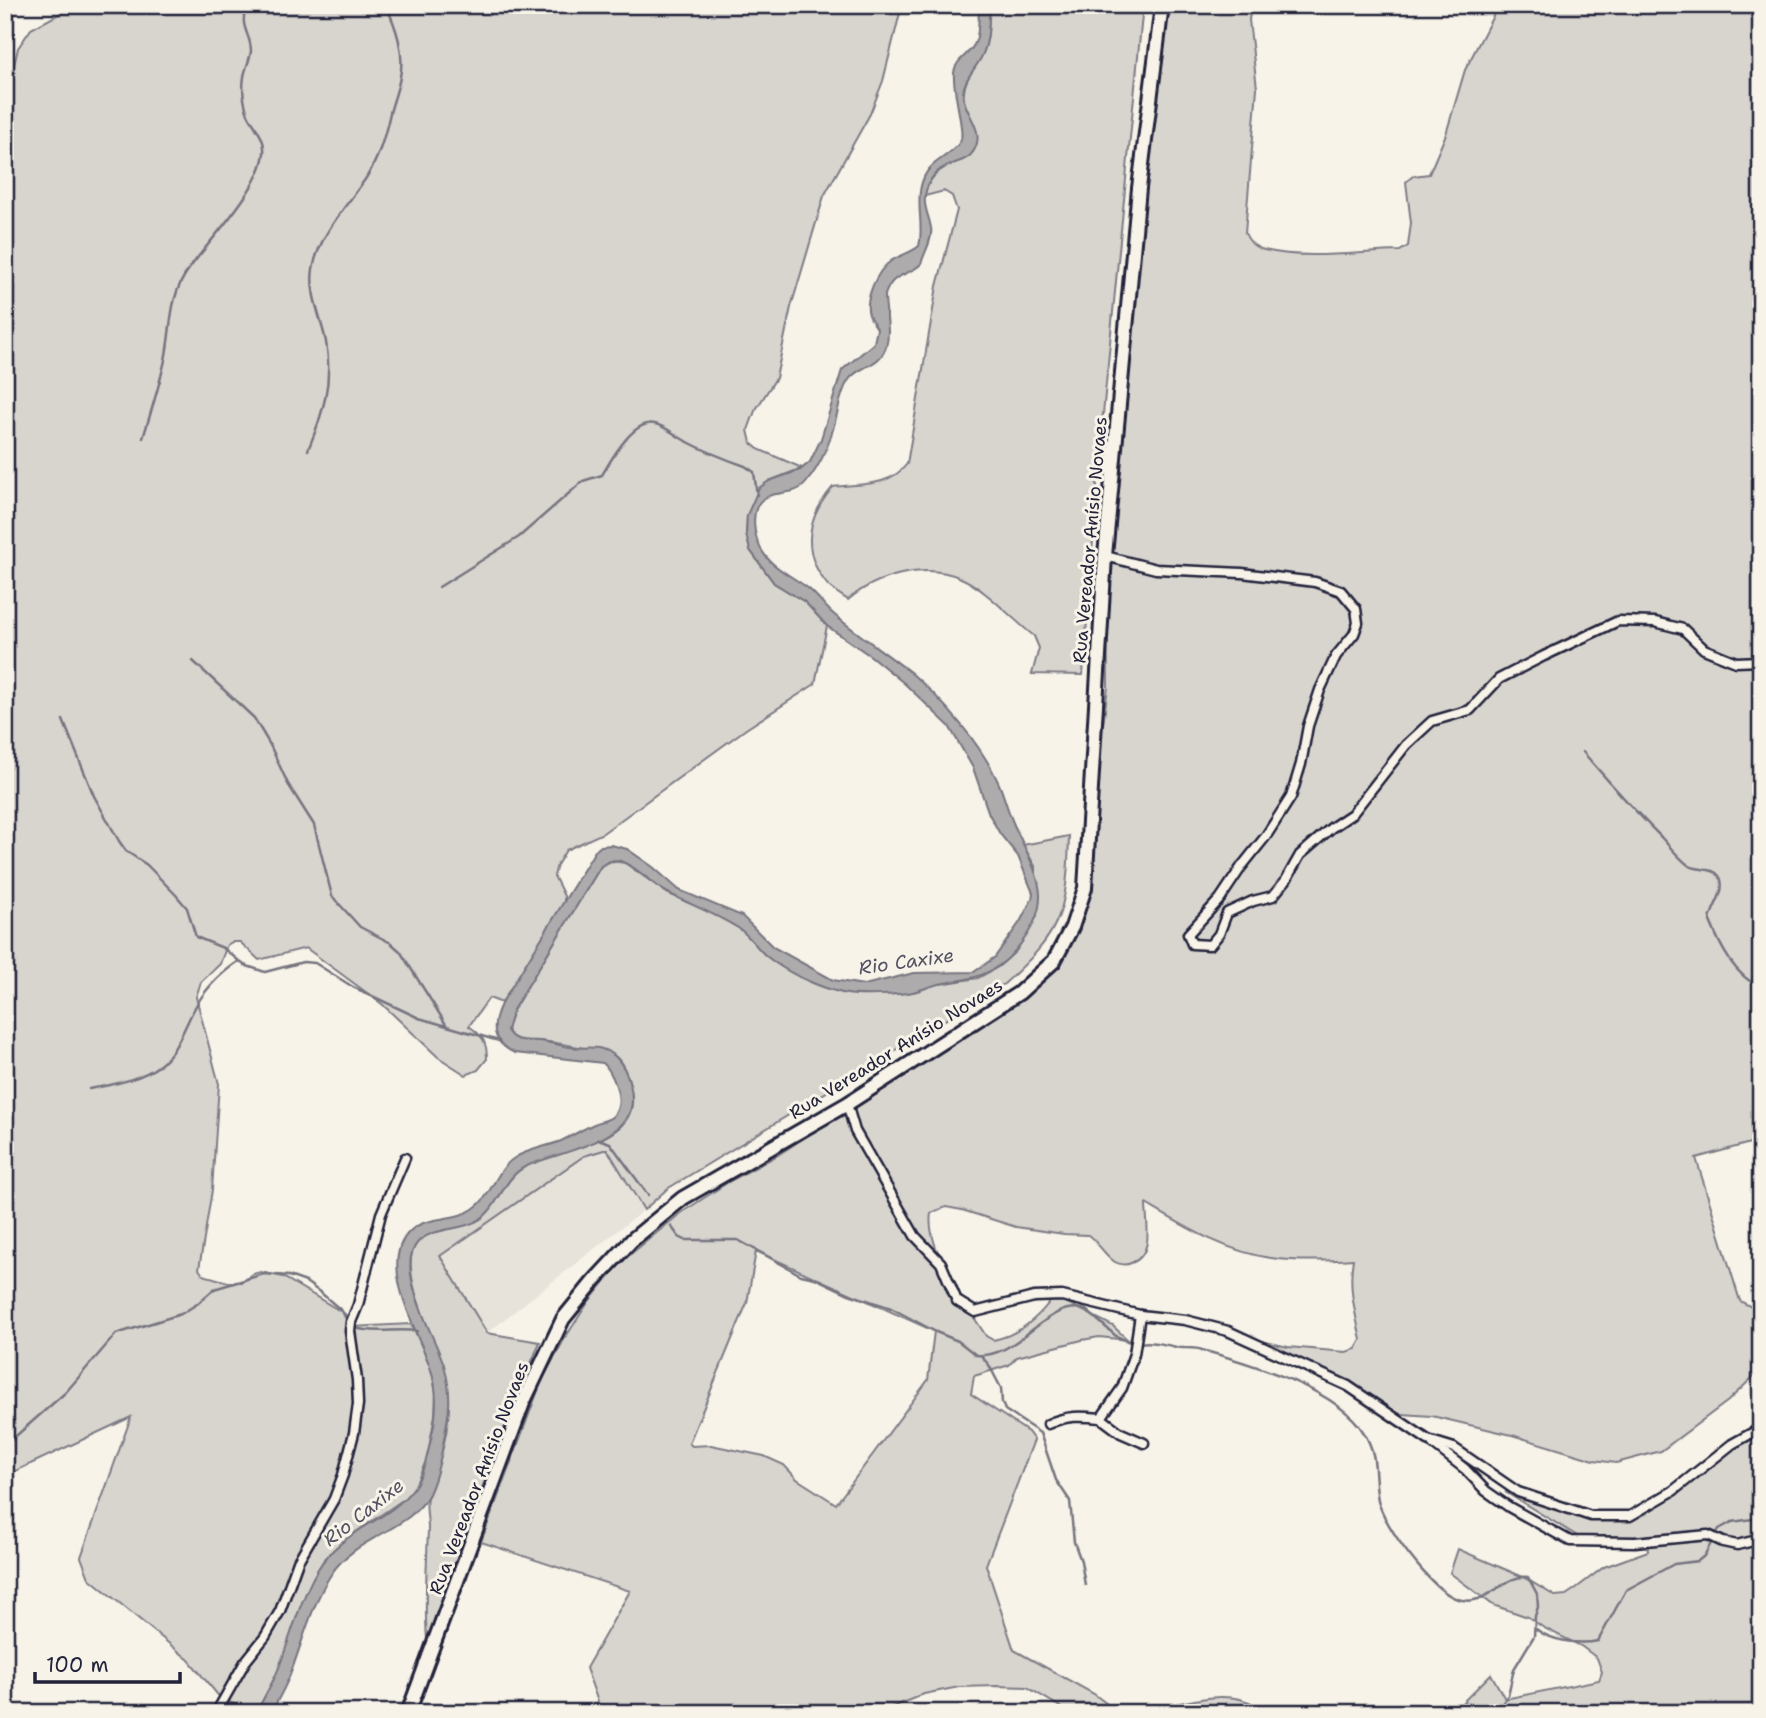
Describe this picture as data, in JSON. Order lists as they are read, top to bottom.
{
  "streets": {
    "main road": ["Rua Vereador Anísio Novaes"]
  },
  "water": ["Rio Caxixe"],
  "scale_bar": "100 m"
}
